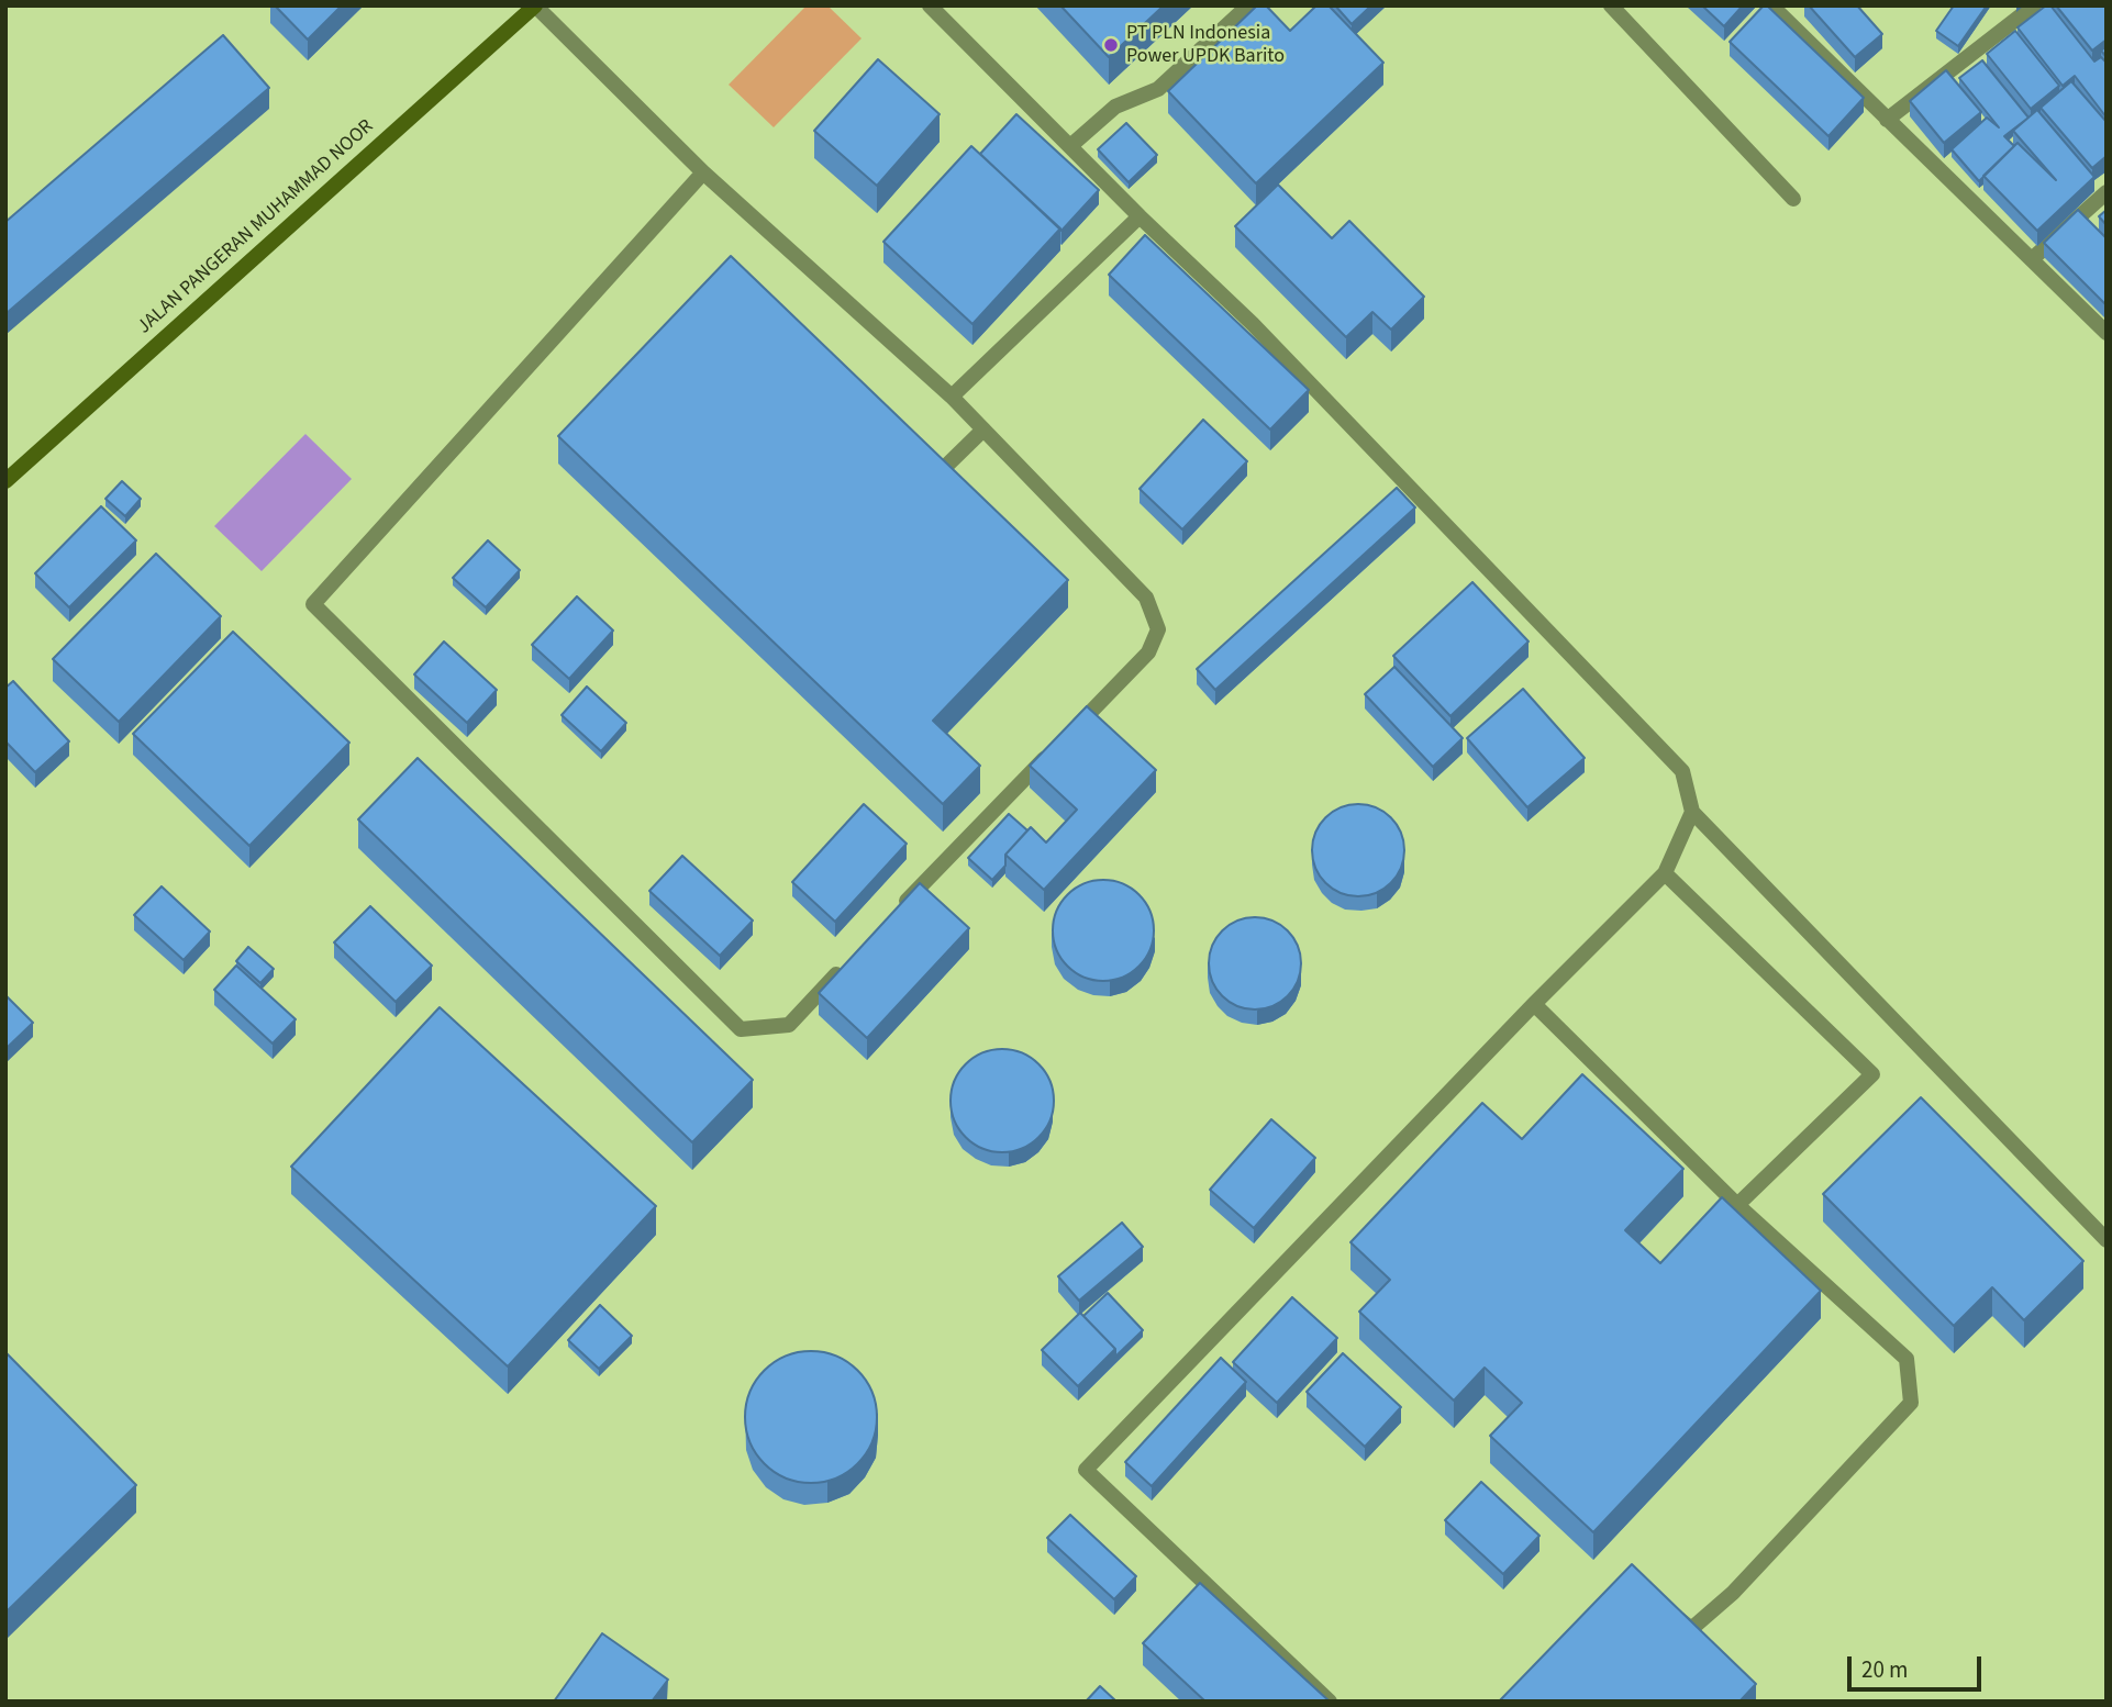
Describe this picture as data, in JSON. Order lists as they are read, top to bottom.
{
  "streets": {
    "main road": ["JALAN PANGERAN MUHAMMAD NOOR"]
  },
  "places": ["PT PLN Indonesia Power UPDK Barito"],
  "scale_bar": "20 m"
}
